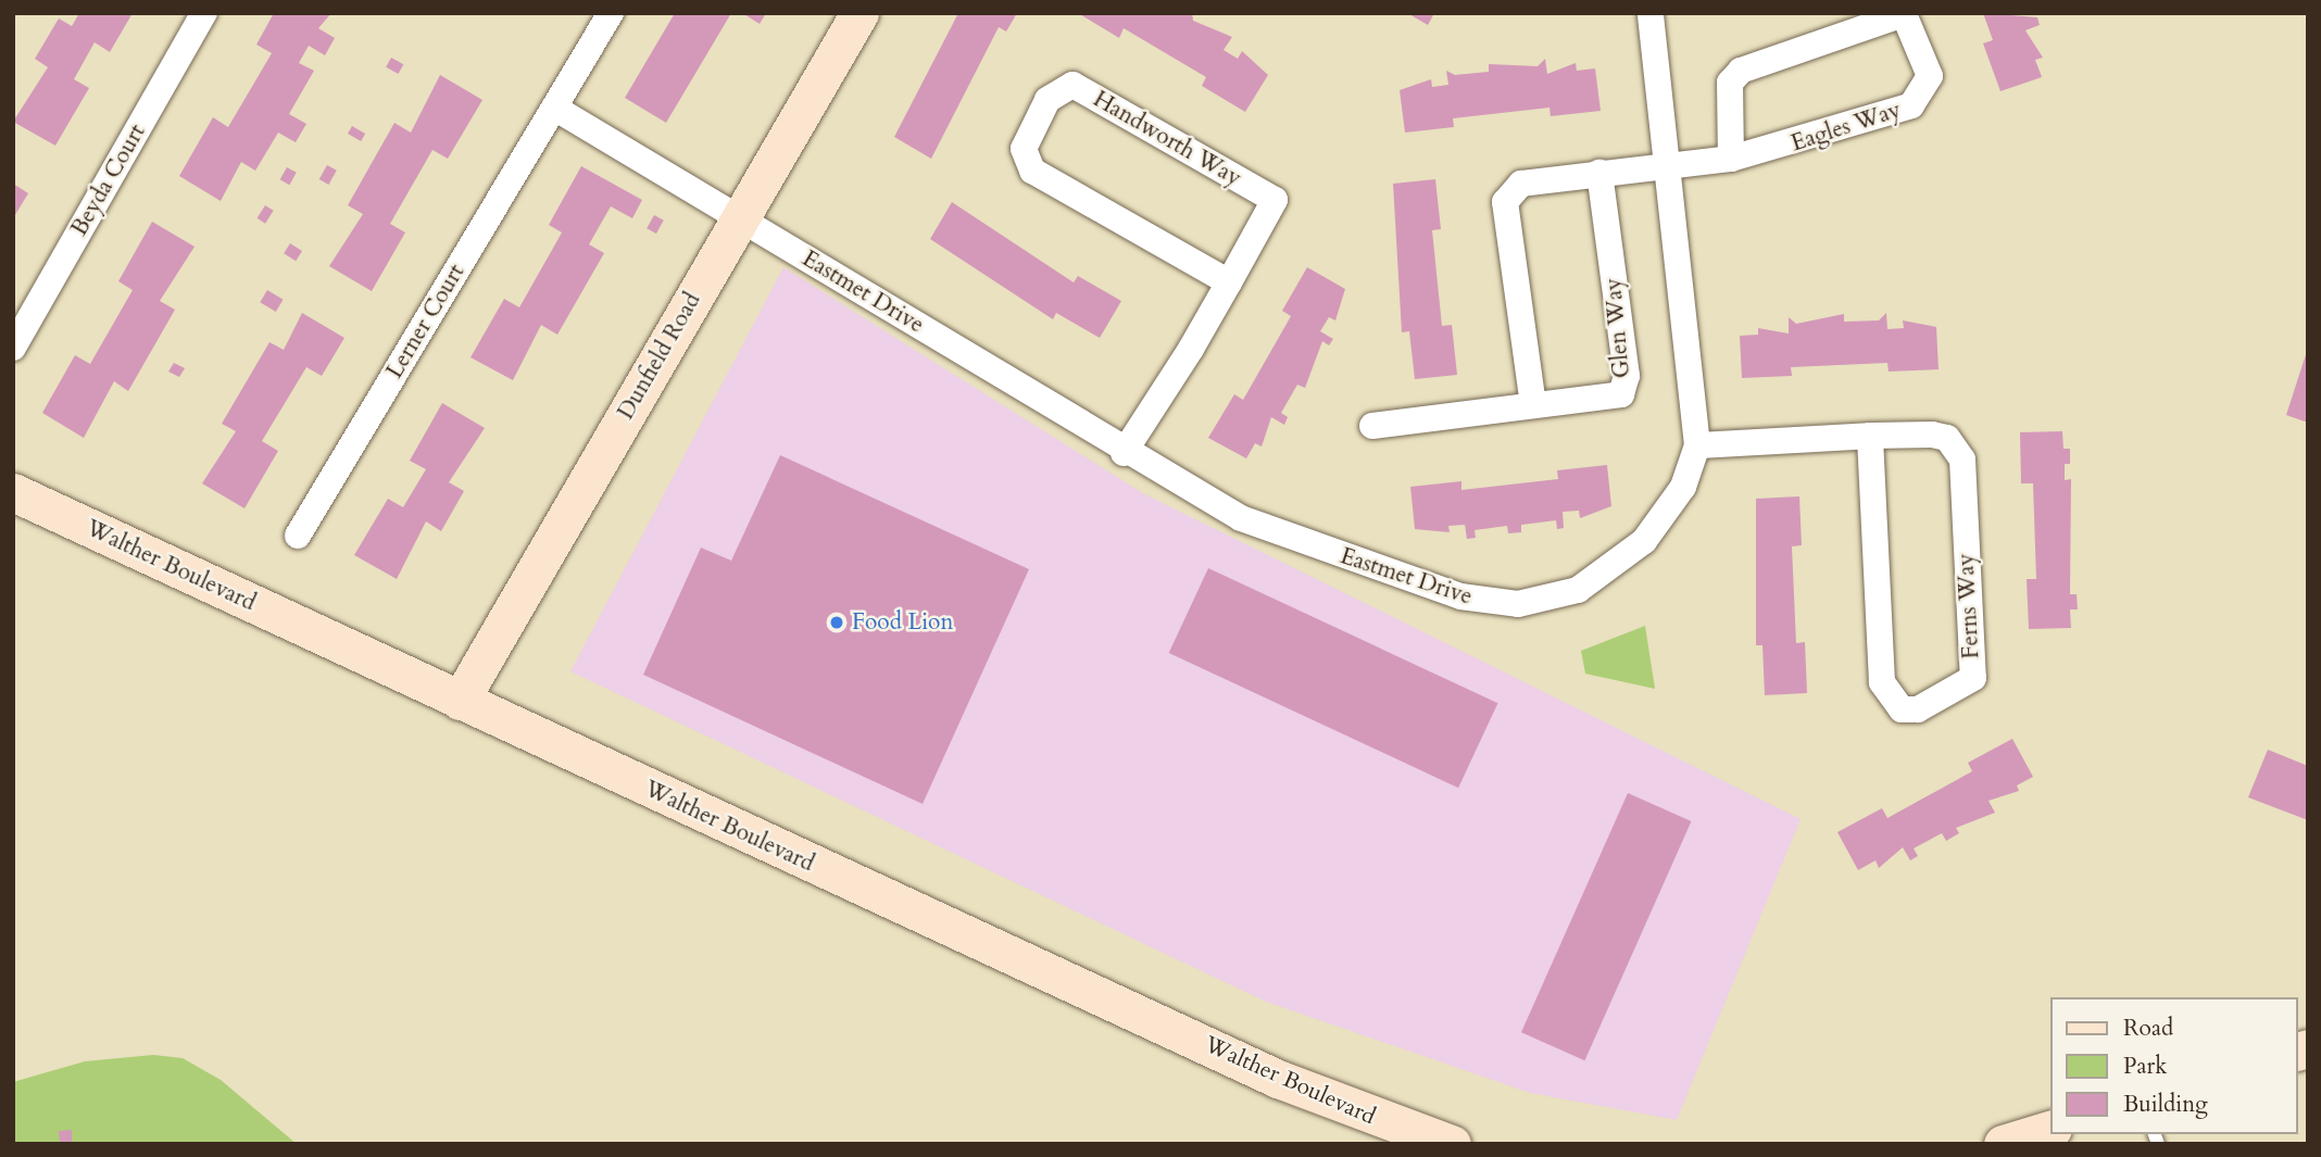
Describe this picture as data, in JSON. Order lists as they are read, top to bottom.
{
  "streets": {
    "main road": ["Dunfield Road", "Walther Boulevard"],
    "street": [
      "Eagles Way",
      "Handworth Way",
      "Beyda Court",
      "Eastmet Drive",
      "Lerner Court",
      "Glen Way",
      "Ferns Way"
    ]
  },
  "crossings": [
    ["Eagles Way", "Eastmet Drive"],
    ["Handworth Way", "Eastmet Drive"],
    ["Eastmet Drive", "Dunfield Road"],
    ["Eastmet Drive", "Ferns Way"],
    ["Dunfield Road", "Walther Boulevard"]
  ],
  "places": ["Food Lion"],
  "legend": ["Road", "Park", "Building"]
}
